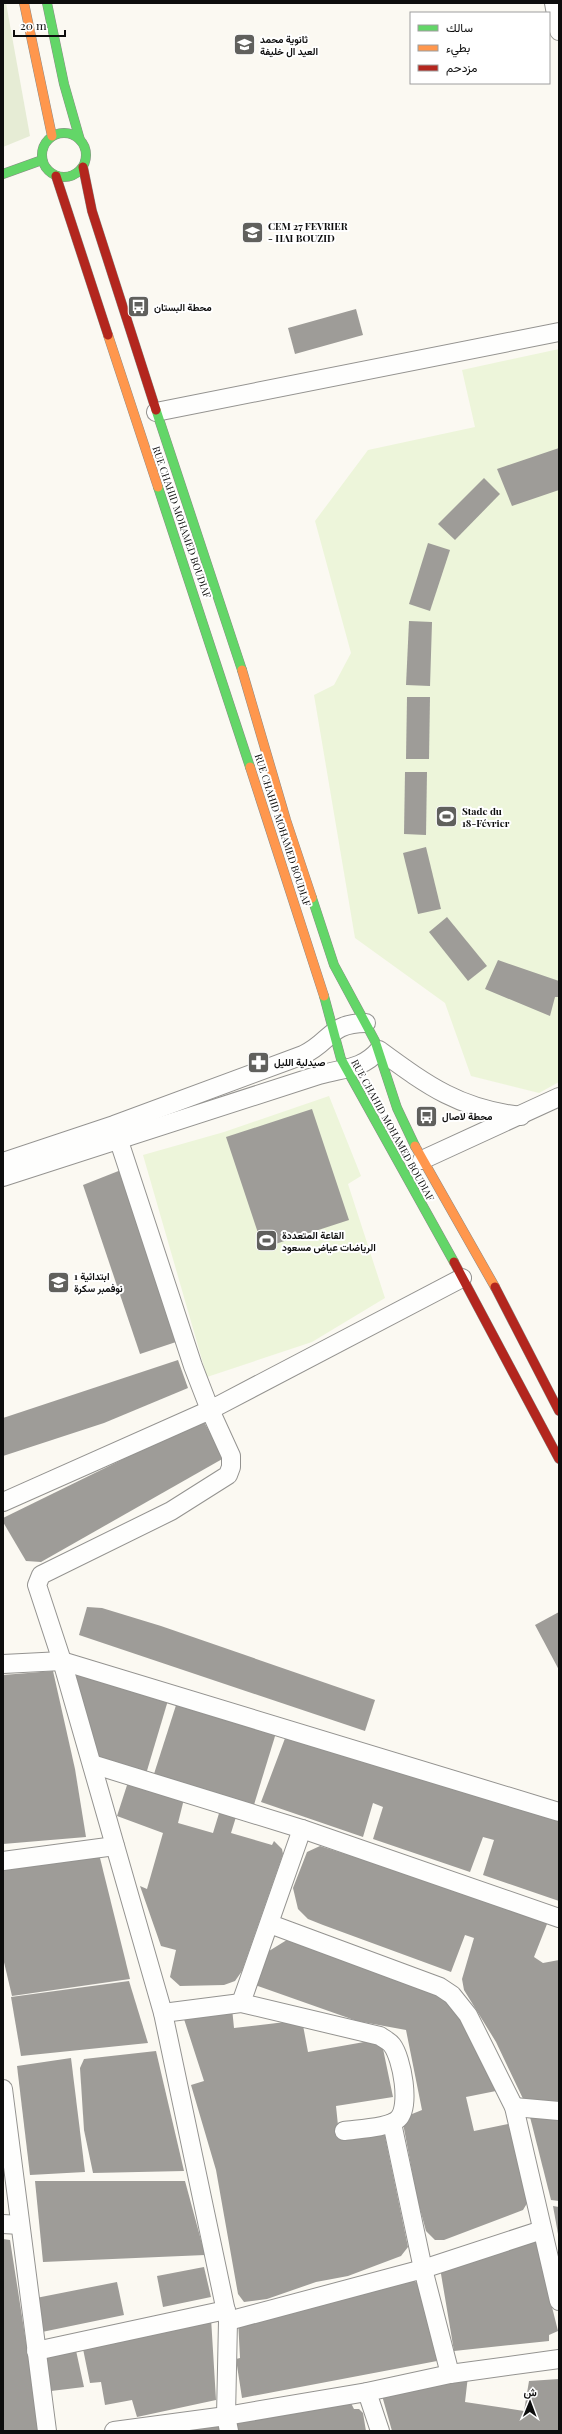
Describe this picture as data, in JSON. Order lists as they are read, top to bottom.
{
  "streets": {
    "main road": ["RUE CHAHID MOHAMED BOUDIAF"]
  },
  "places": {
    "school or university": ["ثانوية محمد العيد ال خليفة", "CEM 27 FEVRIER - HAI BOUZID", "ابتدائية 1 نوفمبر سكرة"],
    "bus stop": ["محطة البستان", "محطة لاصال"],
    "sports": ["Stade du 18-Février", "القاعة المتعددة الرياضات عياض مسعود"],
    "pharmacy": ["صيدلية الليل"]
  },
  "legend": ["سالك", "بطيء", "مزدحم"],
  "scale_bar": "20 m",
  "north": "top"
}
